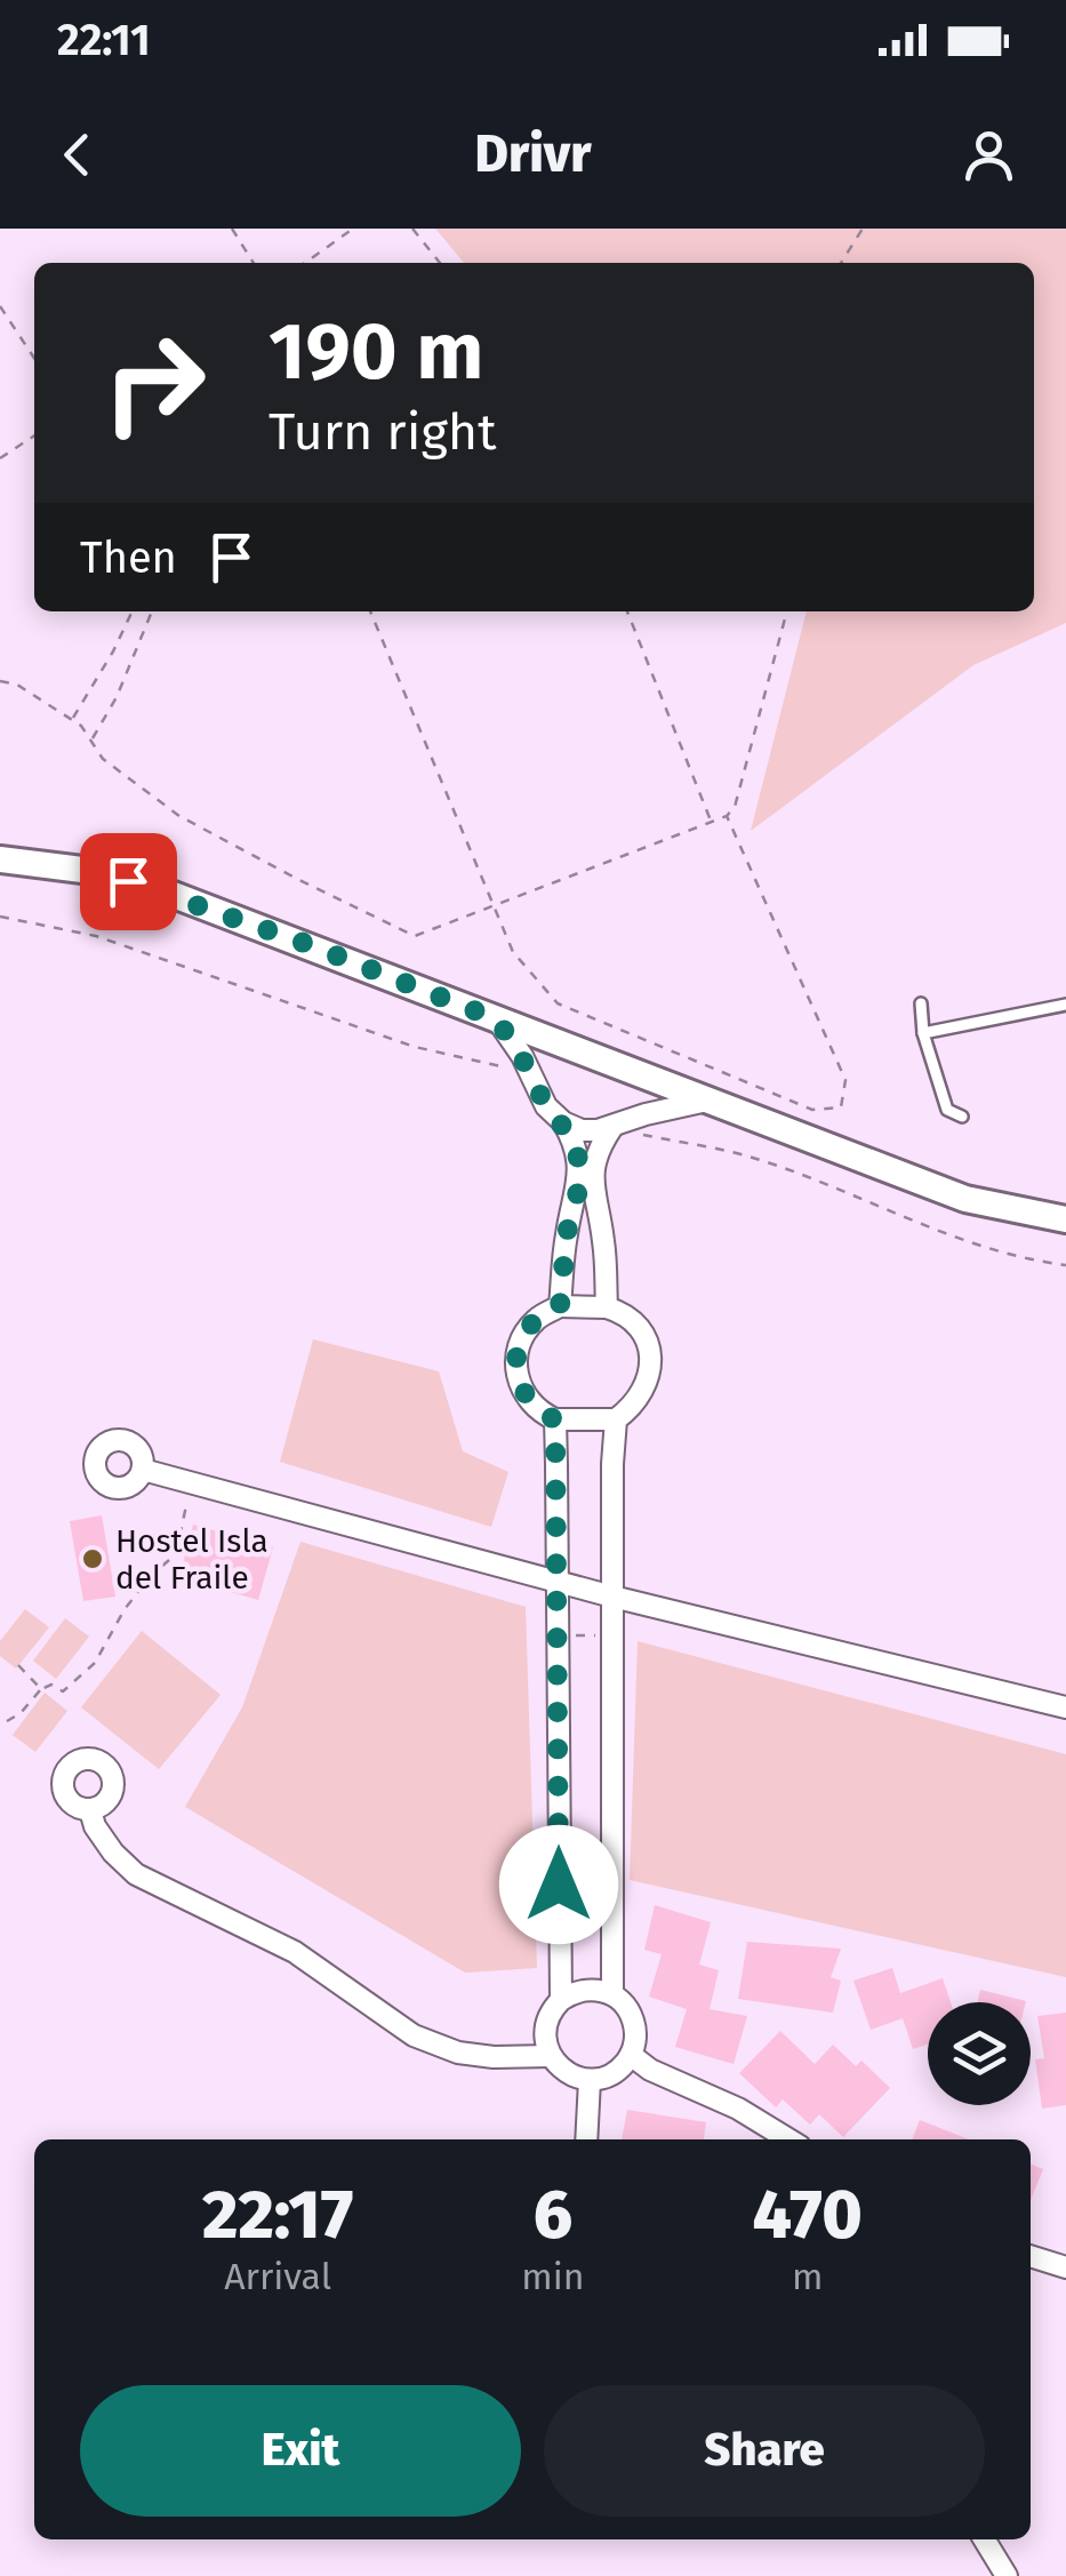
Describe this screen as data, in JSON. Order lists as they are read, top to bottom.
{
  "places": ["Hostel Isla del Fraile"],
  "page": {
    "status": "22:11",
    "header": "Drivr",
    "turn": ["190 m", "Turn right"],
    "then": "Then",
    "eta": [
      "22:17",
      "Arrival",
      "6",
      "min",
      "470",
      "m"
    ],
    "buttons": ["Exit", "Share"]
  }
}
